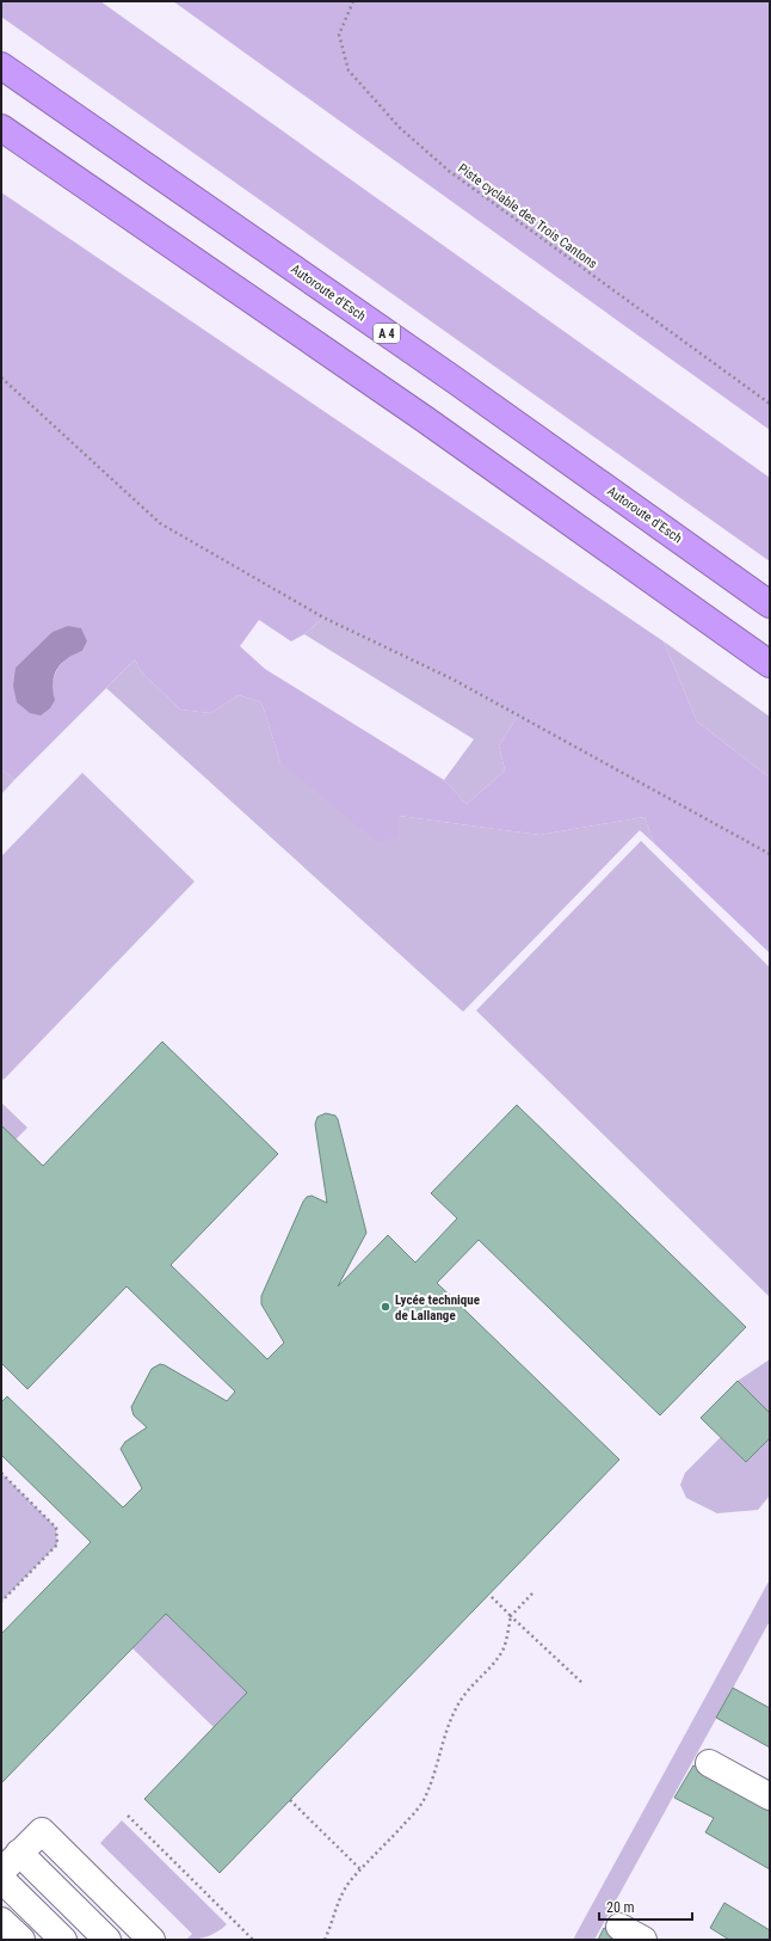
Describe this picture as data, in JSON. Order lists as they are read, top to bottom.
{
  "streets": {
    "highway": ["Autoroute d'Esch", "A 4"],
    "path": ["Piste cyclable des Trois Cantons"]
  },
  "places": ["Lycée technique de Lallange"],
  "scale_bar": "20 m"
}
